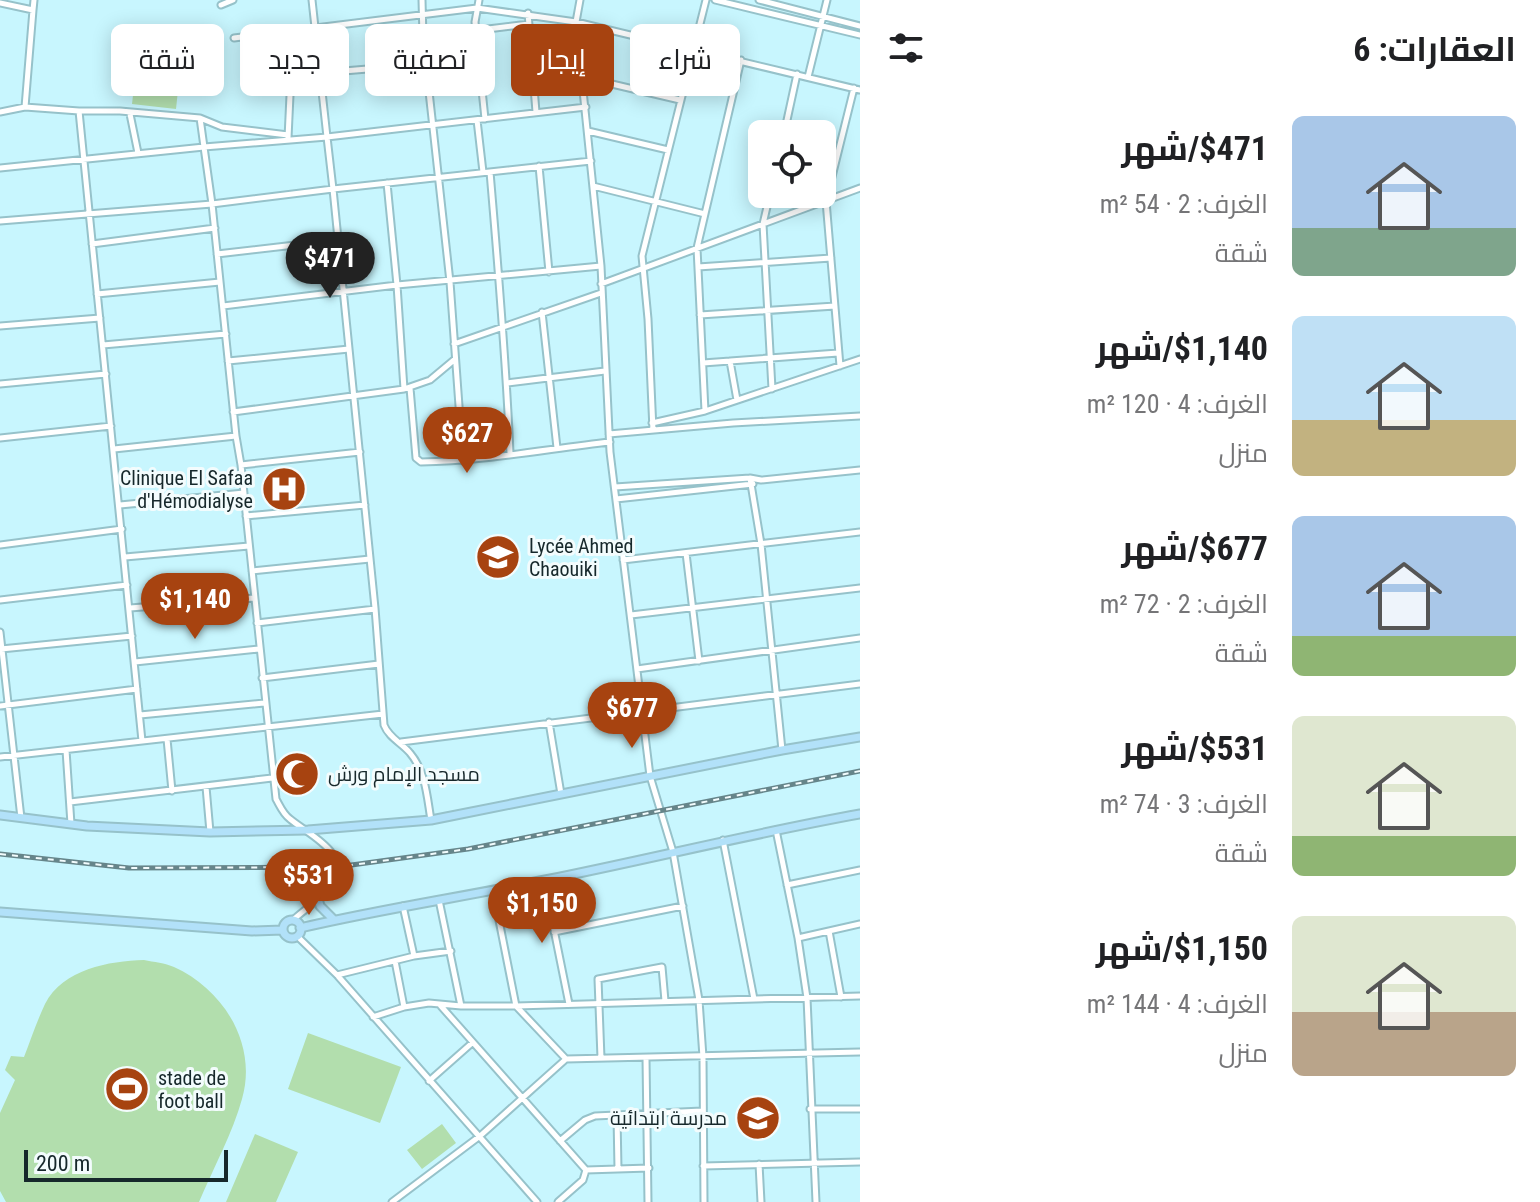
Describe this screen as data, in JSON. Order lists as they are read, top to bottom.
{
  "places": {
    "hospital": ["Clinique El Safaa d'Hémodialyse"],
    "school or university": ["Lycée Ahmed Chaouiki", "مدرسة ابتدائية"],
    "mosque": ["مسجد الإمام ورش"],
    "sports": ["stade de foot ball"]
  },
  "scale_bar": "200 m",
  "page": {
    "heading": "العقارات: 6",
    "chip": [
      "شراء",
      "إيجار",
      "تصفية",
      "جديد",
      "شقة"
    ],
    "list": [
      {
        "name": "$471/شهر",
        "note": "الغرف: 2 · 54 m² · شقة"
      },
      {
        "name": "$1,140/شهر",
        "note": "الغرف: 4 · 120 m² · منزل"
      },
      {
        "name": "$677/شهر",
        "note": "الغرف: 2 · 72 m² · شقة"
      },
      {
        "name": "$531/شهر",
        "note": "الغرف: 3 · 74 m² · شقة"
      },
      {
        "name": "$1,150/شهر",
        "note": "الغرف: 4 · 144 m² · منزل"
      }
    ],
    "price": [
      "$471",
      "$627",
      "$1,140",
      "$677",
      "$531",
      "$1,150"
    ],
    "scale": "200 m"
  }
}
